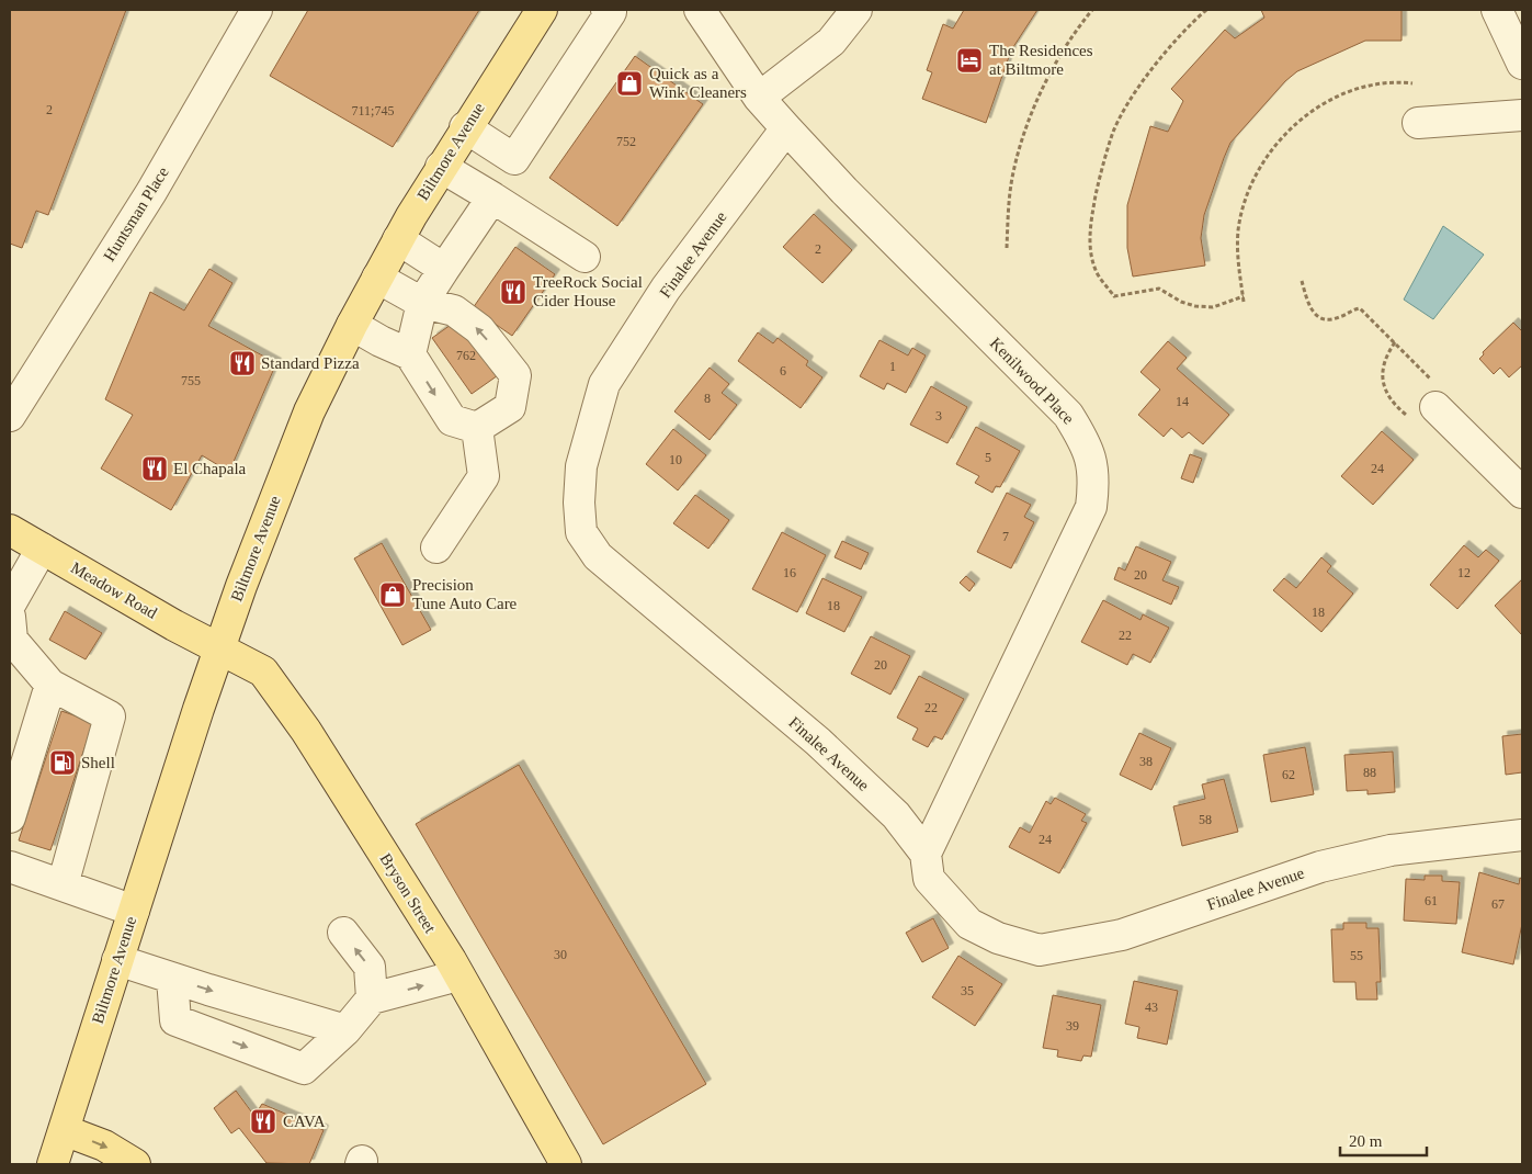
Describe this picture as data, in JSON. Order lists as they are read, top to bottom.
{
  "streets": {
    "main road": ["Biltmore Avenue", "Meadow Road", "Bryson Street"],
    "street": ["Huntsman Place", "Finalee Avenue", "Kenilwood Place"]
  },
  "crossings": [
    ["Biltmore Avenue", "Meadow Road"],
    ["Biltmore Avenue", "Bryson Street"],
    ["Finalee Avenue", "Kenilwood Place"],
    ["Meadow Road", "Bryson Street"]
  ],
  "places": {
    "hotel": ["The Residences at Biltmore"],
    "shop": ["Quick as a Wink Cleaners", "Precision Tune Auto Care"],
    "restaurant": [
      "TreeRock Social Cider House",
      "Standard Pizza",
      "El Chapala",
      "CAVA"
    ],
    "fuel station": ["Shell"]
  },
  "house_numbers": [
    "2",
    "711;745",
    "752",
    "2",
    "762",
    "1",
    "6",
    "755",
    "8",
    "14",
    "3",
    "5",
    "10",
    "24",
    "7",
    "16",
    "12",
    "20",
    "18",
    "18",
    "22",
    "20",
    "22",
    "38",
    "88",
    "62",
    "58",
    "24",
    "61",
    "67",
    "30",
    "55",
    "35",
    "43",
    "39"
  ],
  "scale_bar": "20 m"
}
